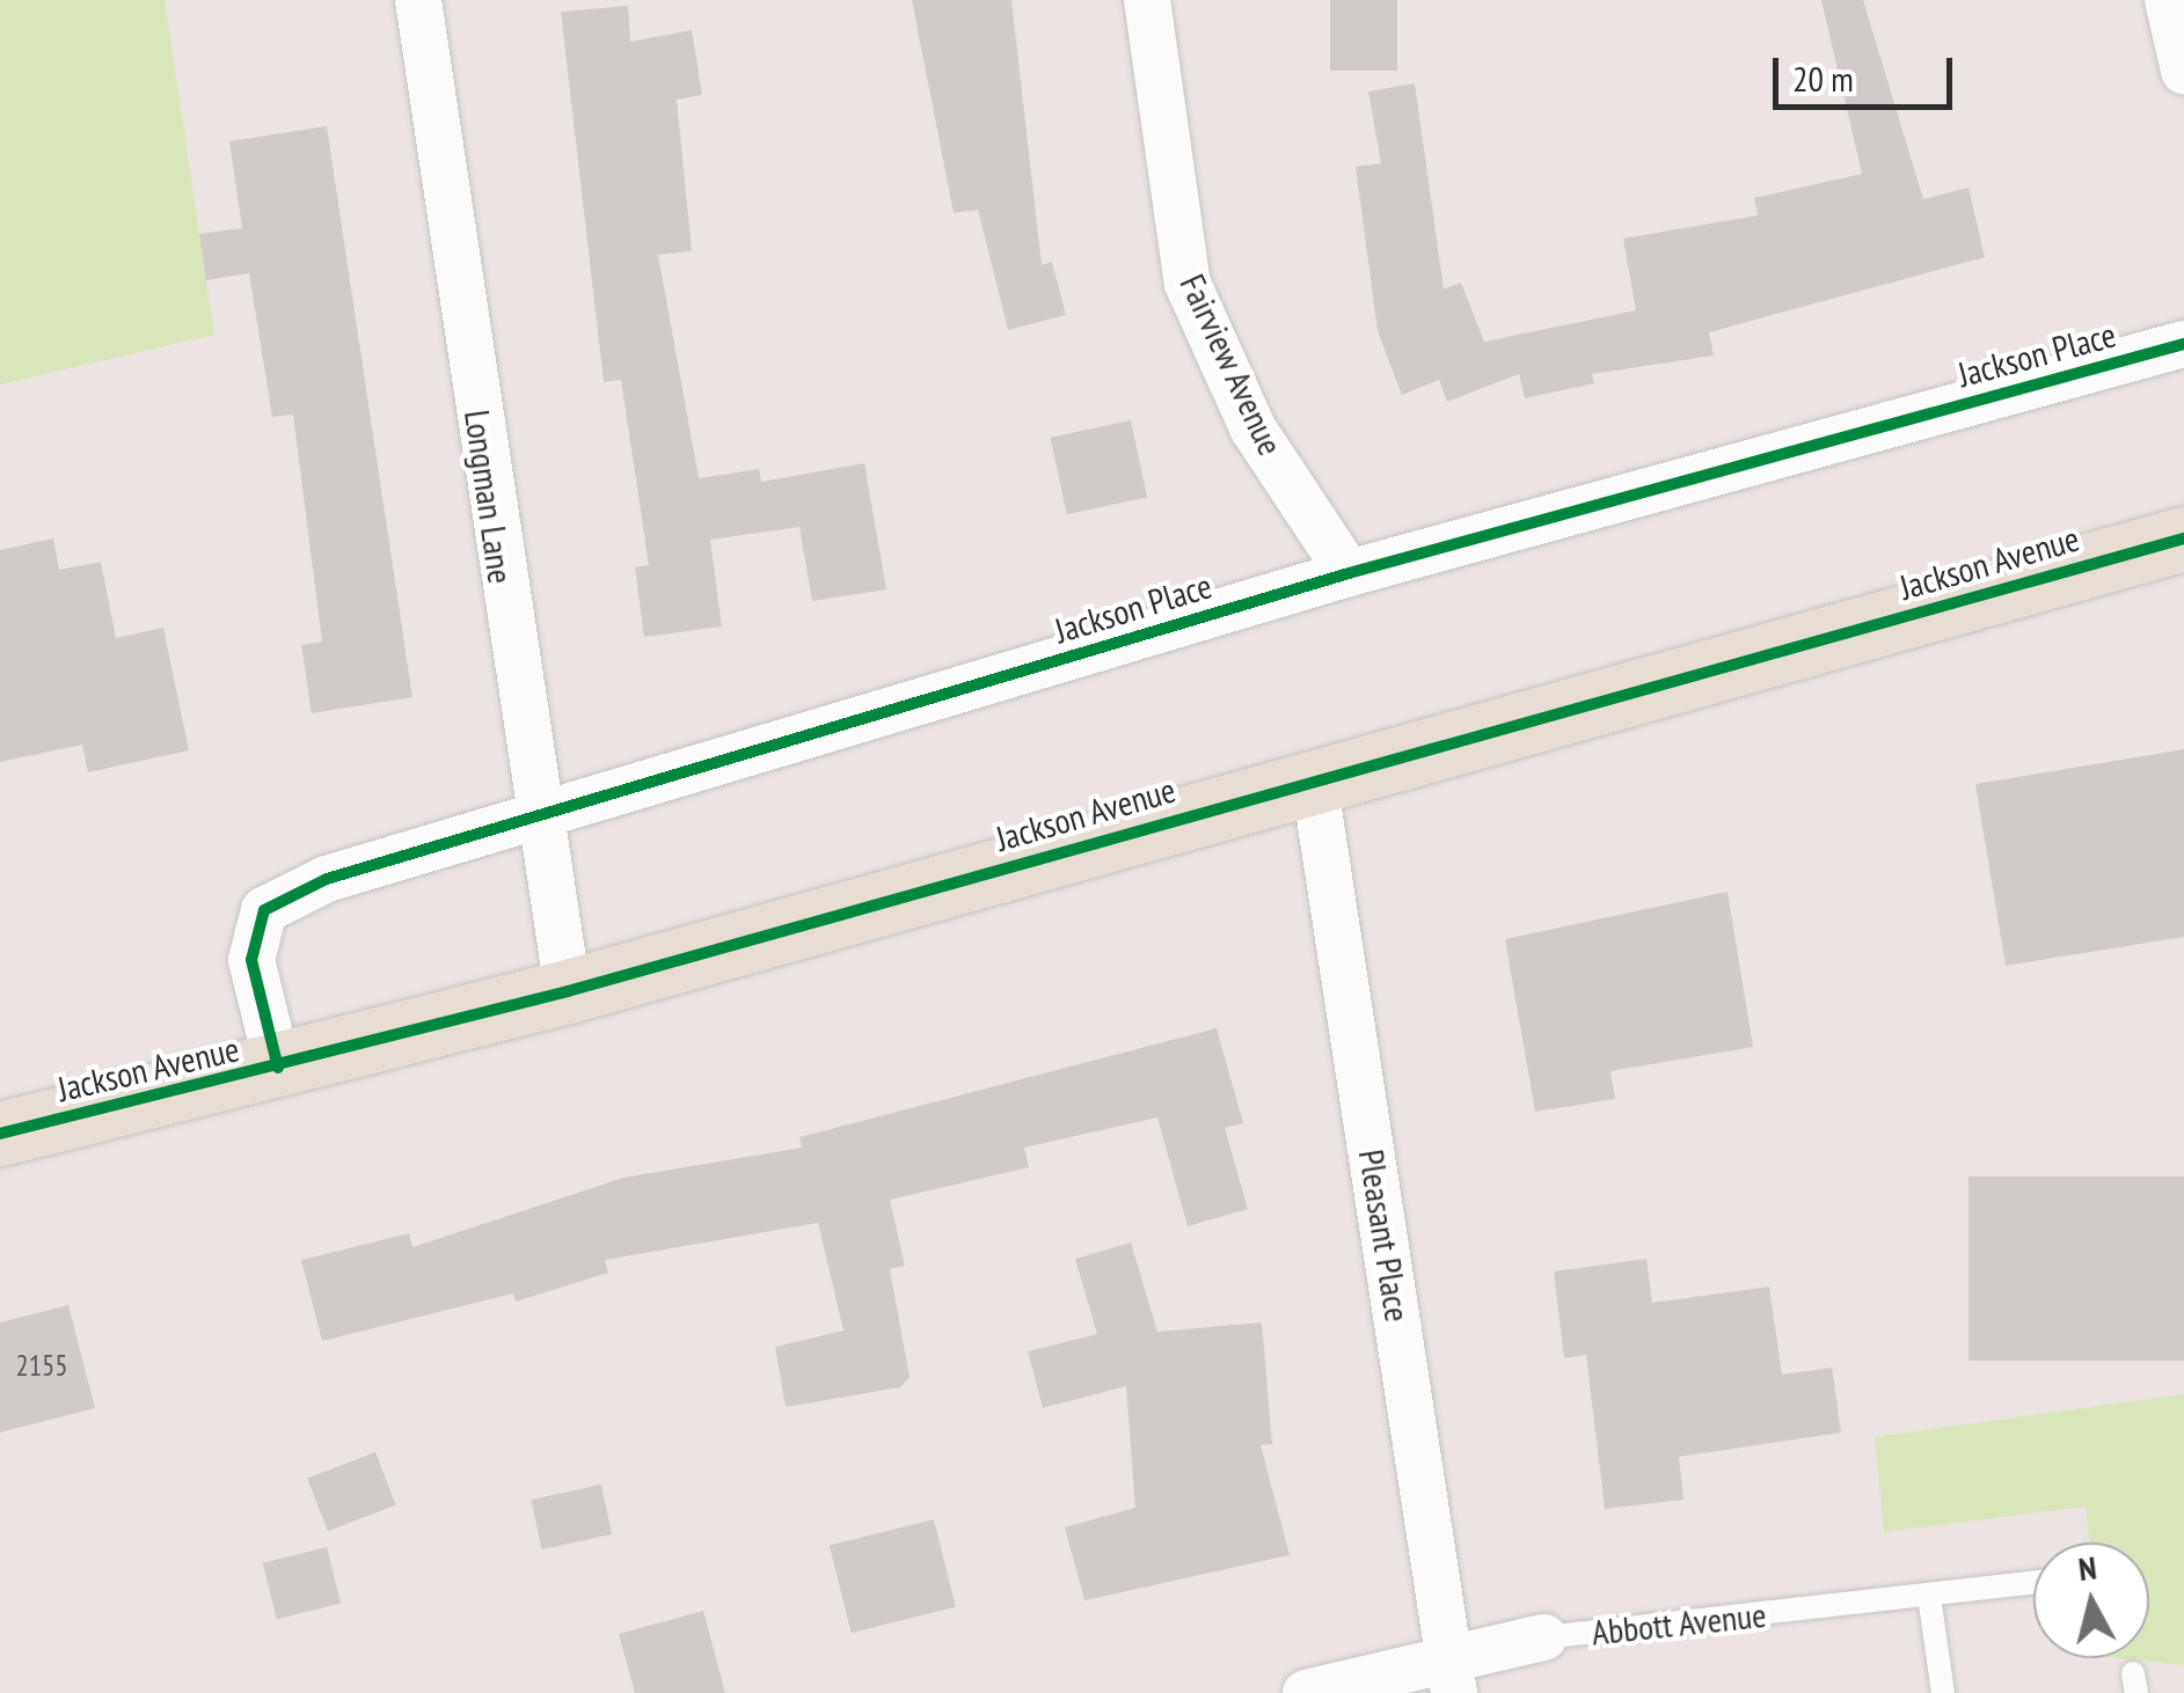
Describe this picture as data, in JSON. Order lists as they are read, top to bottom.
{
  "streets": {
    "main road": ["Jackson Avenue"],
    "street": [
      "Jackson Place",
      "Fairview Avenue",
      "Longman Lane",
      "Pleasant Place",
      "Abbott Avenue"
    ]
  },
  "crossings": [
    ["Jackson Place", "Fairview Avenue"],
    ["Jackson Place", "Longman Lane"],
    ["Jackson Place", "Jackson Avenue"],
    ["Longman Lane", "Jackson Avenue"],
    ["Jackson Avenue", "Pleasant Place"],
    ["Pleasant Place", "Abbott Avenue"]
  ],
  "house_numbers": ["2155"],
  "scale_bar": "20 m",
  "north": "top"
}
